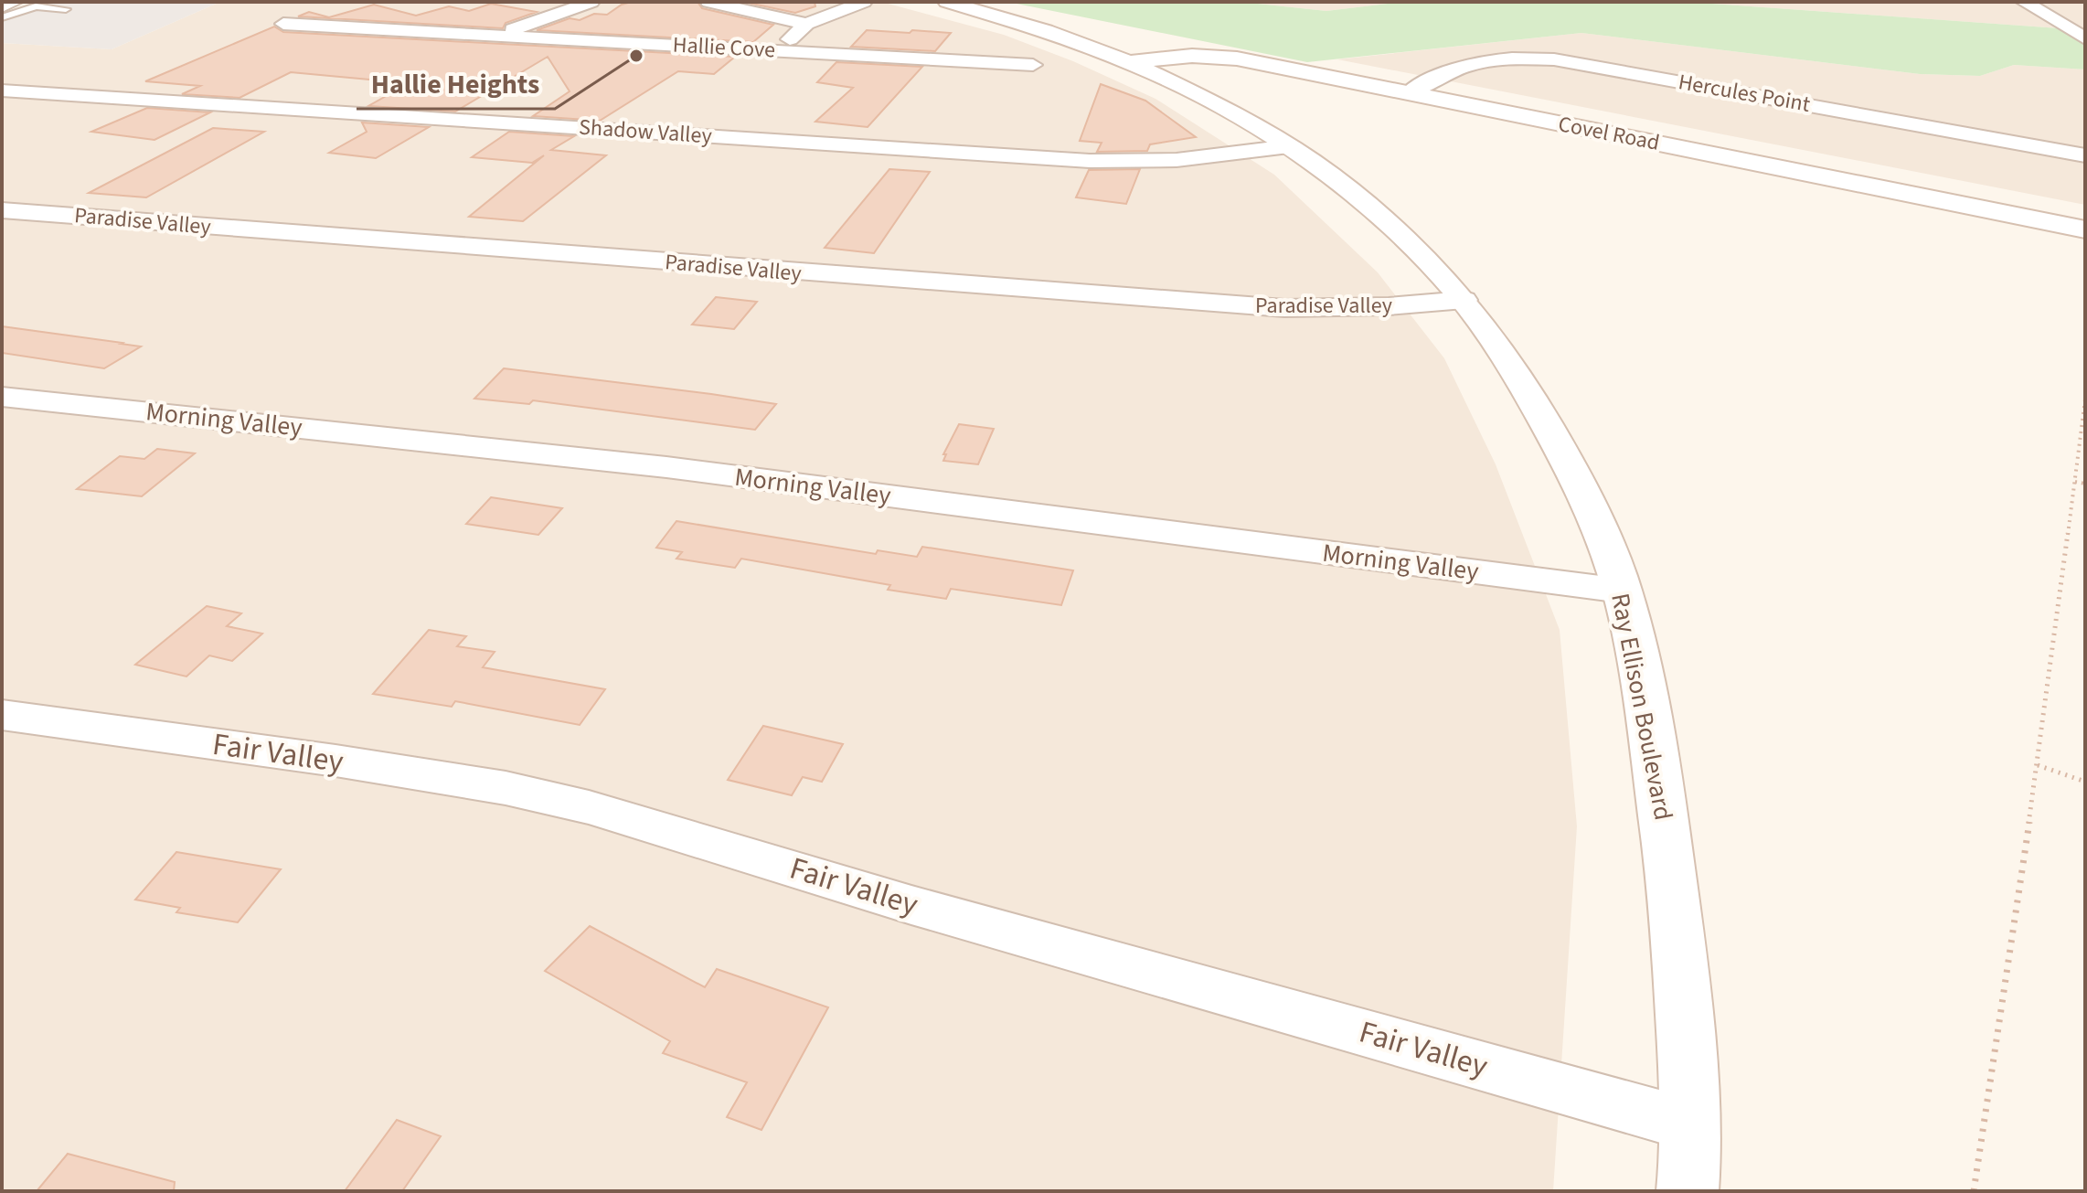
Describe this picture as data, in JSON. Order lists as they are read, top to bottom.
{
  "streets": {
    "street": [
      "Hallie Cove",
      "Hercules Point",
      "Shadow Valley",
      "Covel Road",
      "Paradise Valley",
      "Morning Valley",
      "Ray Ellison Boulevard",
      "Fair Valley"
    ]
  },
  "crossings": [
    ["Hercules Point", "Covel Road"],
    ["Shadow Valley", "Ray Ellison Boulevard"],
    ["Covel Road", "Ray Ellison Boulevard"],
    ["Paradise Valley", "Ray Ellison Boulevard"],
    ["Morning Valley", "Ray Ellison Boulevard"],
    ["Ray Ellison Boulevard", "Fair Valley"]
  ],
  "places": ["Hallie Heights"]
}
